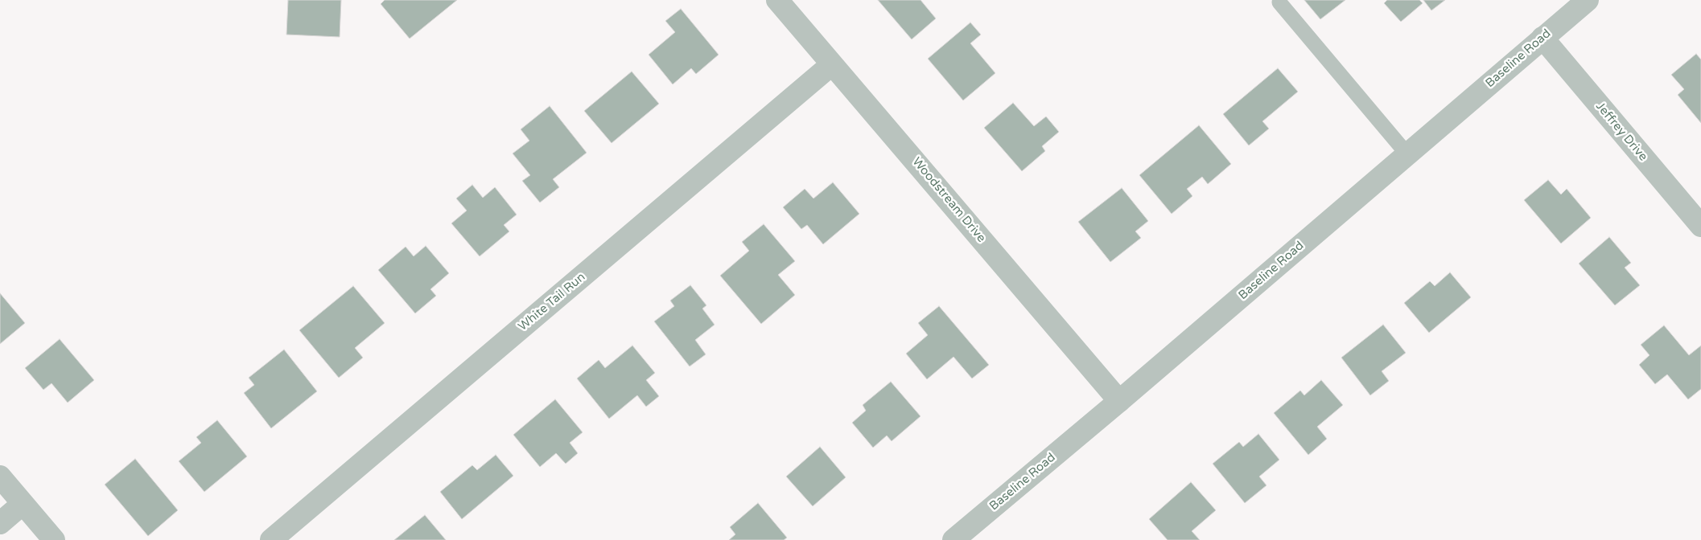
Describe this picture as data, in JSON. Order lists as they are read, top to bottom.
{
  "streets": {
    "street": [
      "Baseline Road",
      "Jeffrey Drive",
      "Woodstream Drive",
      "White Tail Run"
    ]
  },
  "crossings": [
    ["Baseline Road", "Jeffrey Drive"],
    ["Baseline Road", "Woodstream Drive"],
    ["Woodstream Drive", "White Tail Run"]
  ]
}
